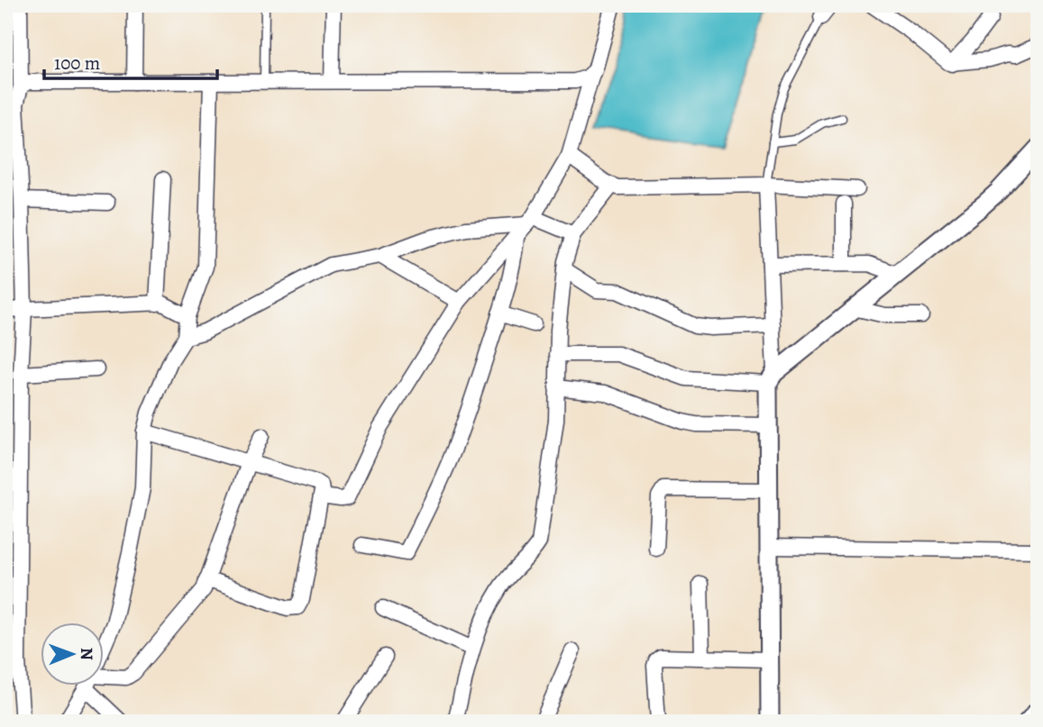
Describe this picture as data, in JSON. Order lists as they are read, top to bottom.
{
  "scale_bar": "100 m",
  "north": "right"
}
